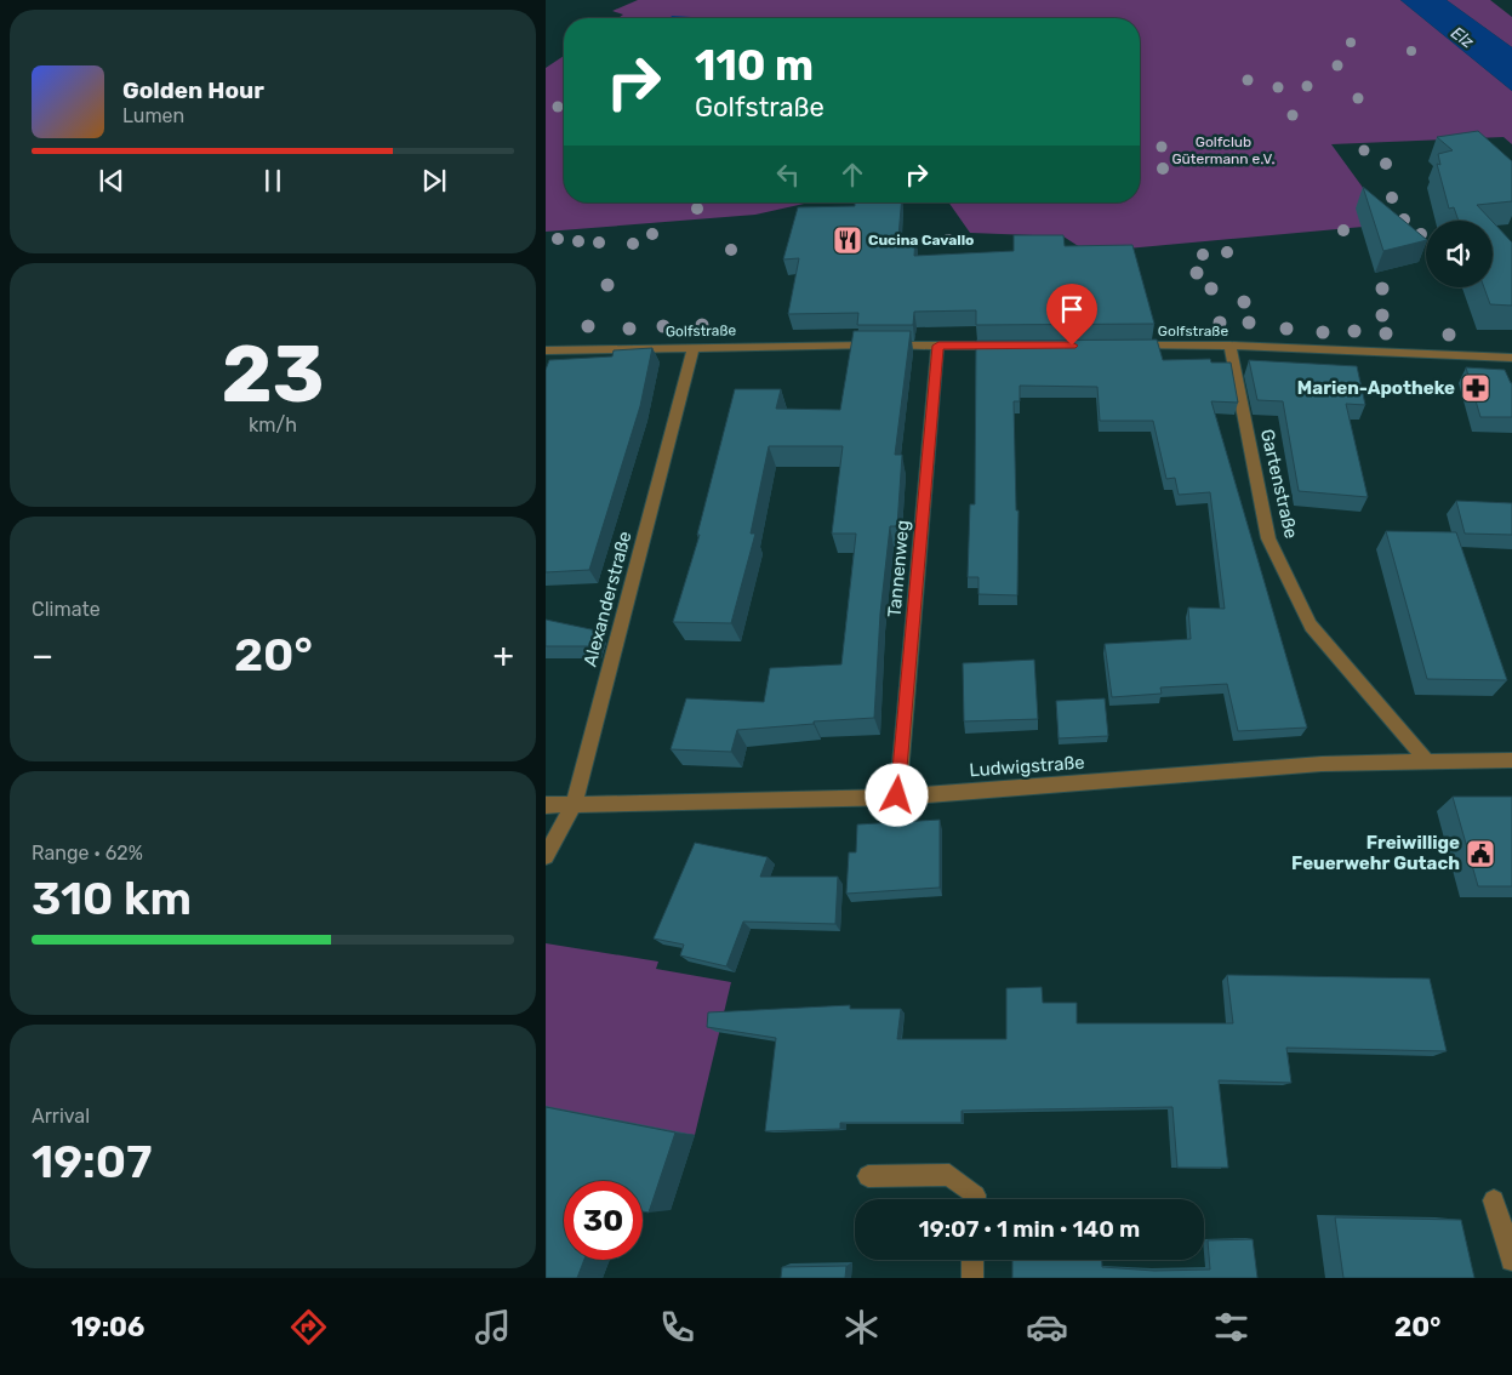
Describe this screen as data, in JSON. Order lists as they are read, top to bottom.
{
  "streets": {
    "street": [
      "Golfstraße",
      "Gartenstraße",
      "Tannenweg",
      "Alexanderstraße",
      "Ludwigstraße"
    ]
  },
  "crossings": [
    ["Golfstraße", "Gartenstraße"],
    ["Golfstraße", "Tannenweg"],
    ["Golfstraße", "Alexanderstraße"],
    ["Gartenstraße", "Ludwigstraße"],
    ["Tannenweg", "Ludwigstraße"],
    ["Alexanderstraße", "Ludwigstraße"]
  ],
  "water": ["Elz"],
  "parks": ["Golfclub Gütermann e.V."],
  "places": {
    "restaurant": ["Cucina Cavallo"],
    "pharmacy": ["Marien-Apotheke"],
    "public building": ["Freiwillige Feuerwehr Gutach"]
  },
  "page": {
    "turn": ["110 m", "Golfstraße"],
    "song": ["Golden Hour", "Lumen"],
    "tile": [
      ["23", "km/h"],
      "Climate",
      ["Range · 62%", "310 km"],
      ["Arrival", "19:07"]
    ],
    "heat": ["−", "20°", "+"],
    "limit": "30",
    "trip": "19:07 · 1 min · 140 m",
    "tabs": ["19:06", "20°"]
  }
}
